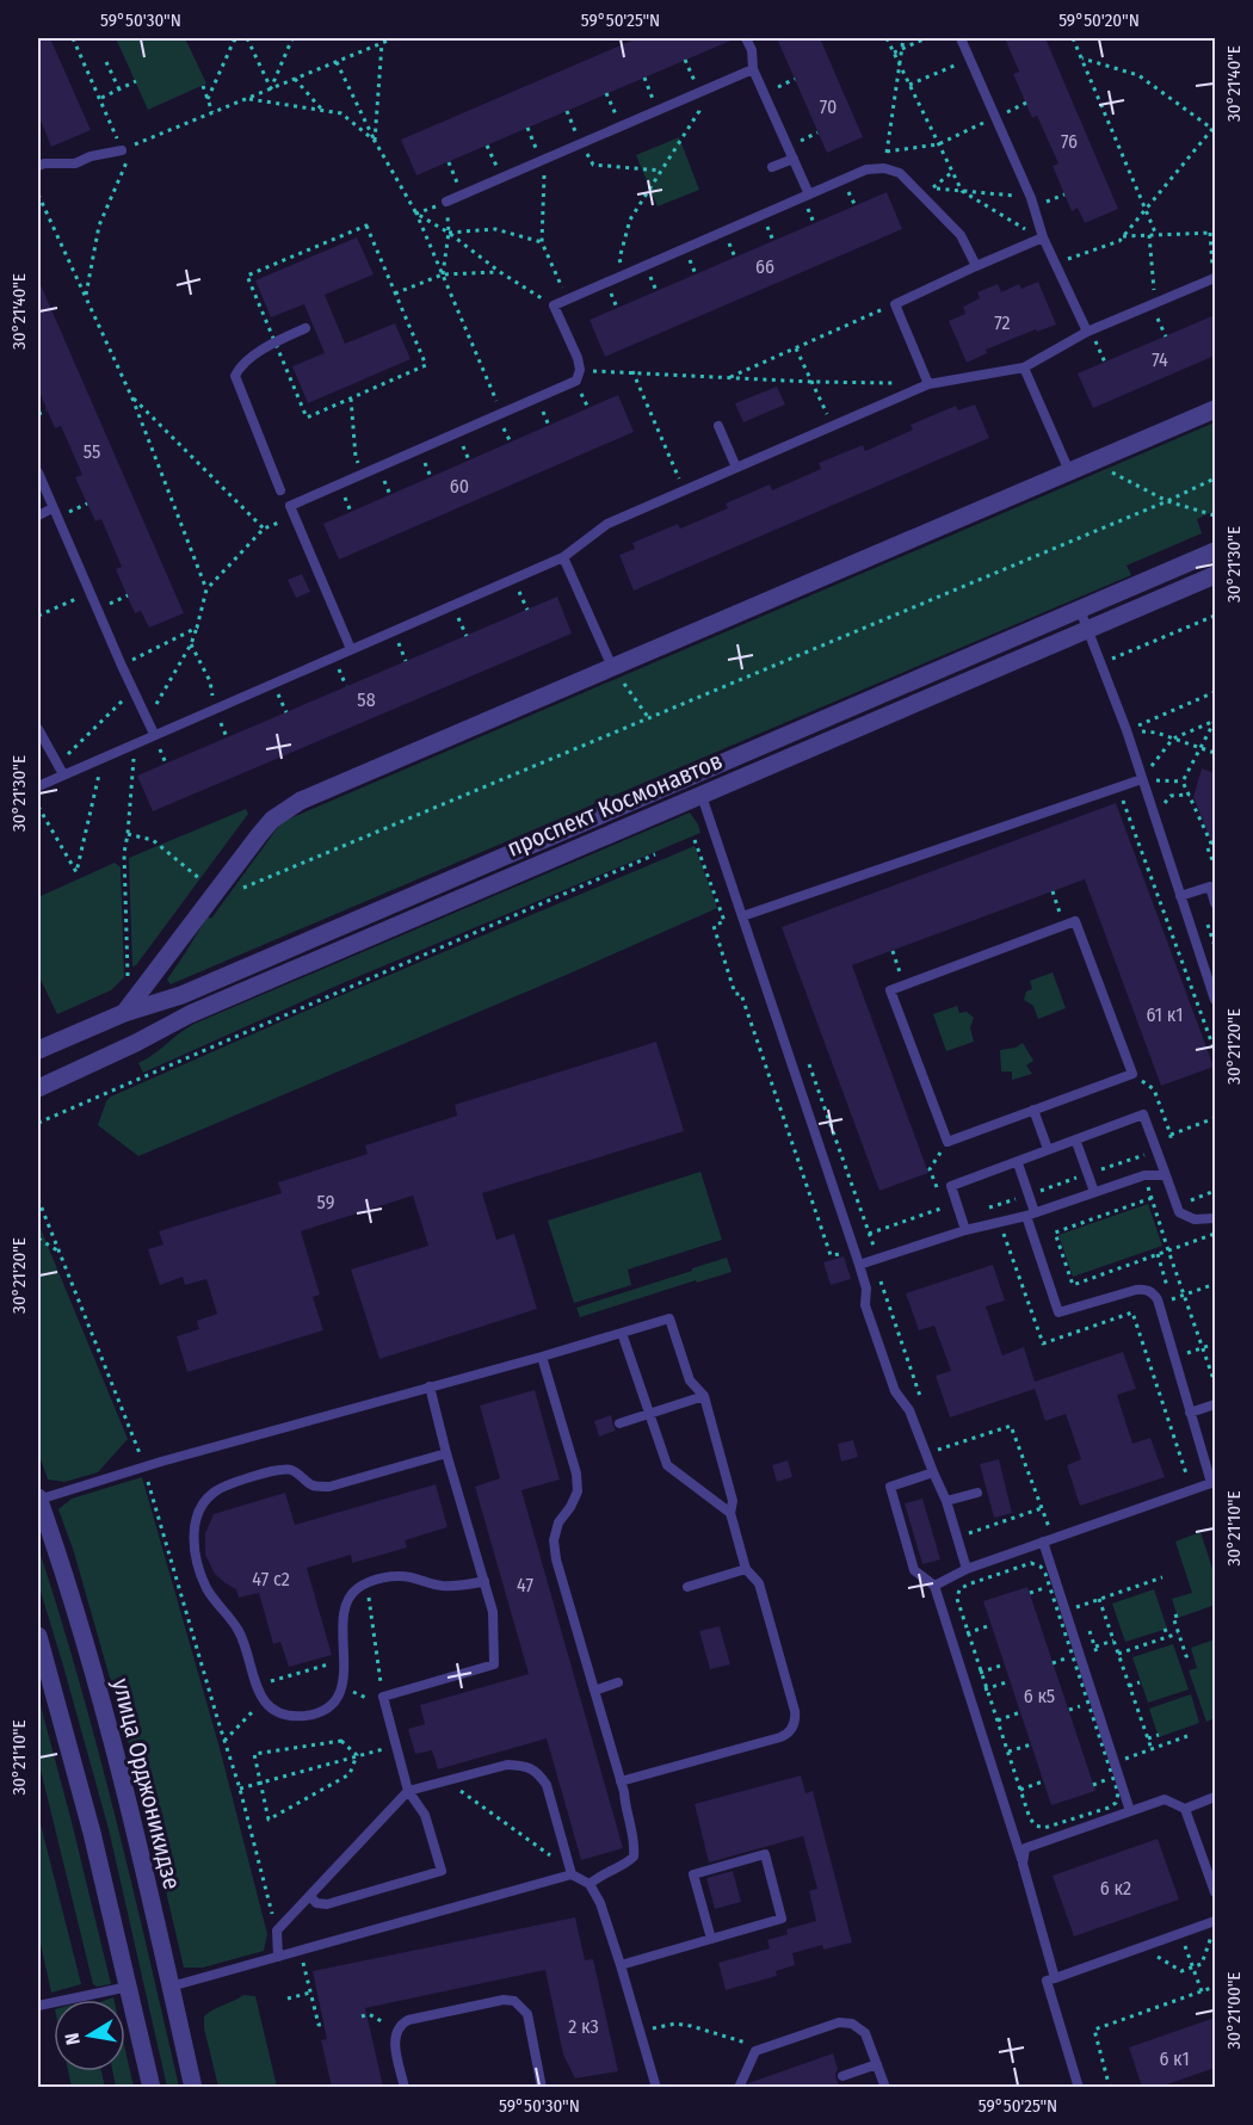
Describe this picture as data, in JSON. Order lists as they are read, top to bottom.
{
  "streets": {
    "street": ["проспект Космонавтов", "улица Орджоникидзе"]
  },
  "house_numbers": [
    "70",
    "76",
    "66",
    "72",
    "74",
    "55",
    "60",
    "58",
    "61 к1",
    "59",
    "47 с2",
    "47",
    "6 к5",
    "6 к2",
    "2 к3",
    "6 к1"
  ],
  "north": "left",
  "coordinates": [
    "59°50'30\"N",
    "59°50'25\"N",
    "59°50'20\"N",
    "30°21'40\"E",
    "30°21'30\"E",
    "30°21'20\"E",
    "30°21'10\"E",
    "30°21'00\"E"
  ]
}
